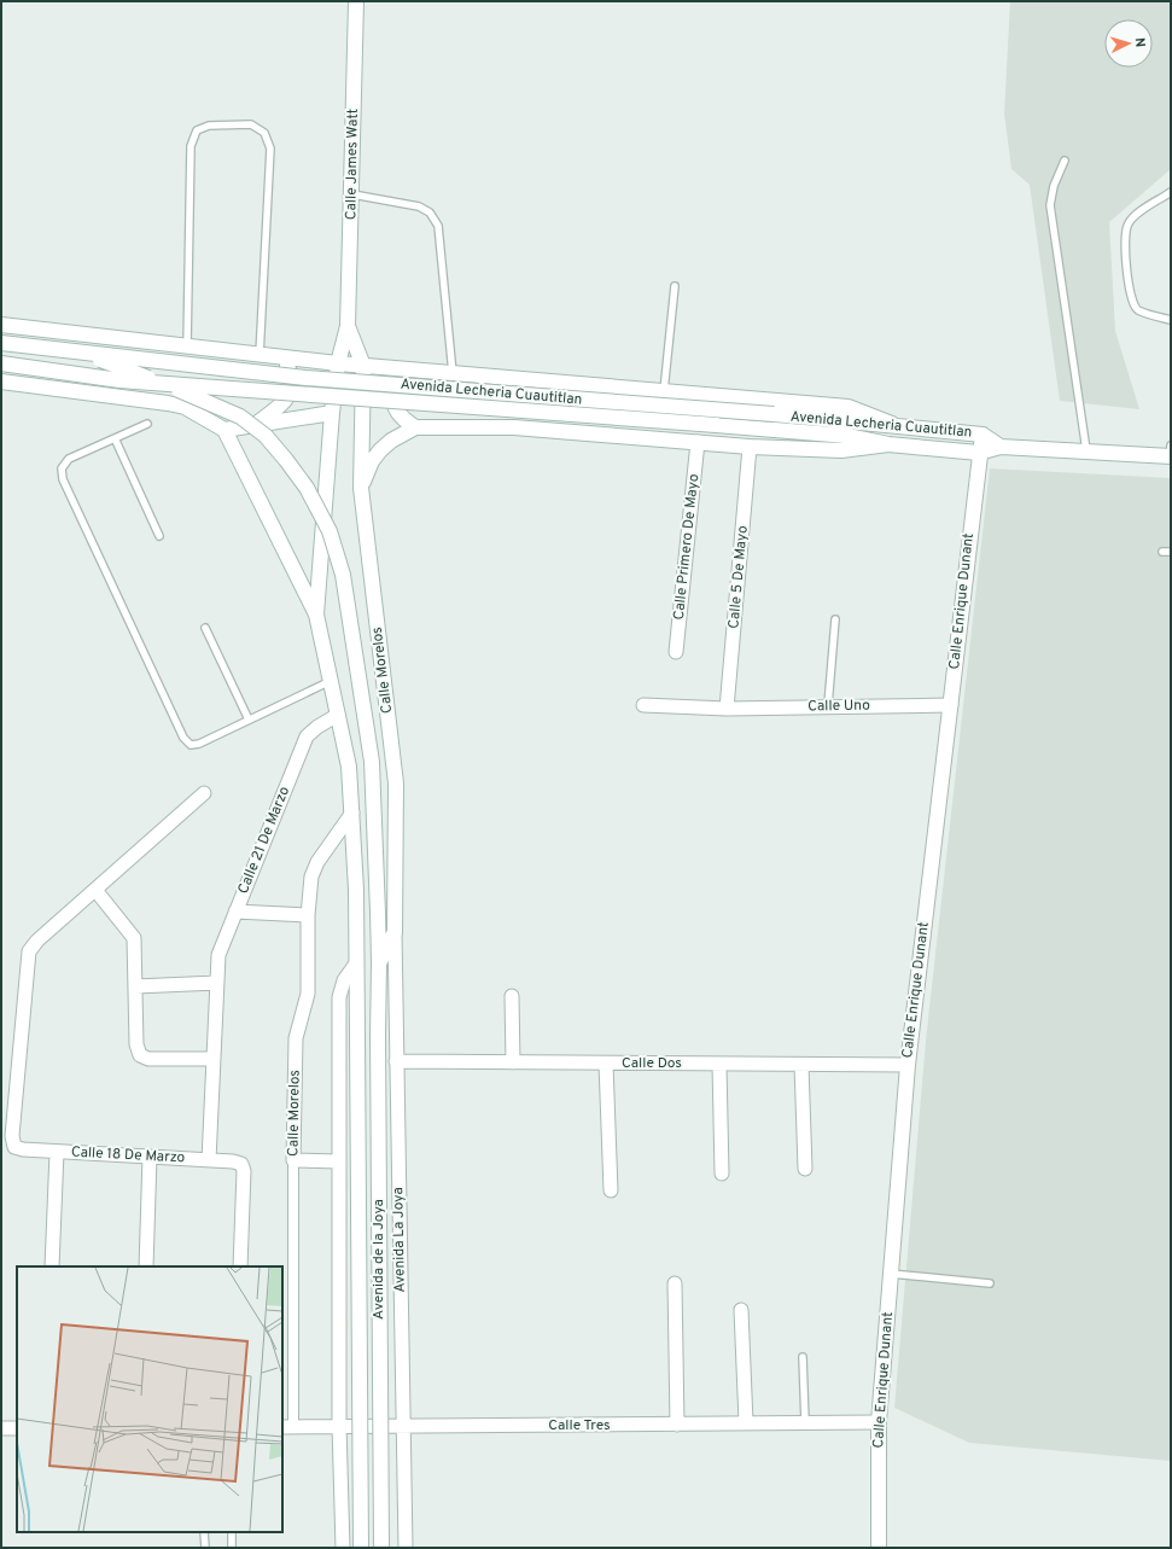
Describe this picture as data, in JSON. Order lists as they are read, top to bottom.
{
  "streets": {
    "main road": [
      "Calle James Watt",
      "Avenida Lecheria Cuautitlan",
      "Calle Enrique Dunant",
      "Calle Morelos",
      "Avenida de la Joya"
    ],
    "street": [
      "Calle Primero De Mayo",
      "Calle 5 De Mayo",
      "Calle Uno",
      "Calle 21 De Marzo",
      "Calle Dos",
      "Calle 18 De Marzo",
      "Avenida La Joya",
      "Calle Tres"
    ]
  },
  "crossings": [
    ["Calle James Watt", "Calle Morelos"],
    ["Avenida Lecheria Cuautitlan", "Calle Enrique Dunant"],
    ["Avenida Lecheria Cuautitlan", "Avenida de la Joya"],
    ["Calle 5 De Mayo", "Calle Uno"],
    ["Calle Enrique Dunant", "Calle Uno"],
    ["Calle Enrique Dunant", "Calle Dos"],
    ["Calle Enrique Dunant", "Calle Tres"],
    ["Calle Morelos", "Avenida La Joya"],
    ["Calle Morelos", "Avenida de la Joya"],
    ["Calle Morelos", "Calle Tres"],
    ["Calle 21 De Marzo", "Calle 18 De Marzo"],
    ["Calle Dos", "Avenida La Joya"],
    ["Avenida La Joya", "Calle Tres"]
  ],
  "north": "right"
}
